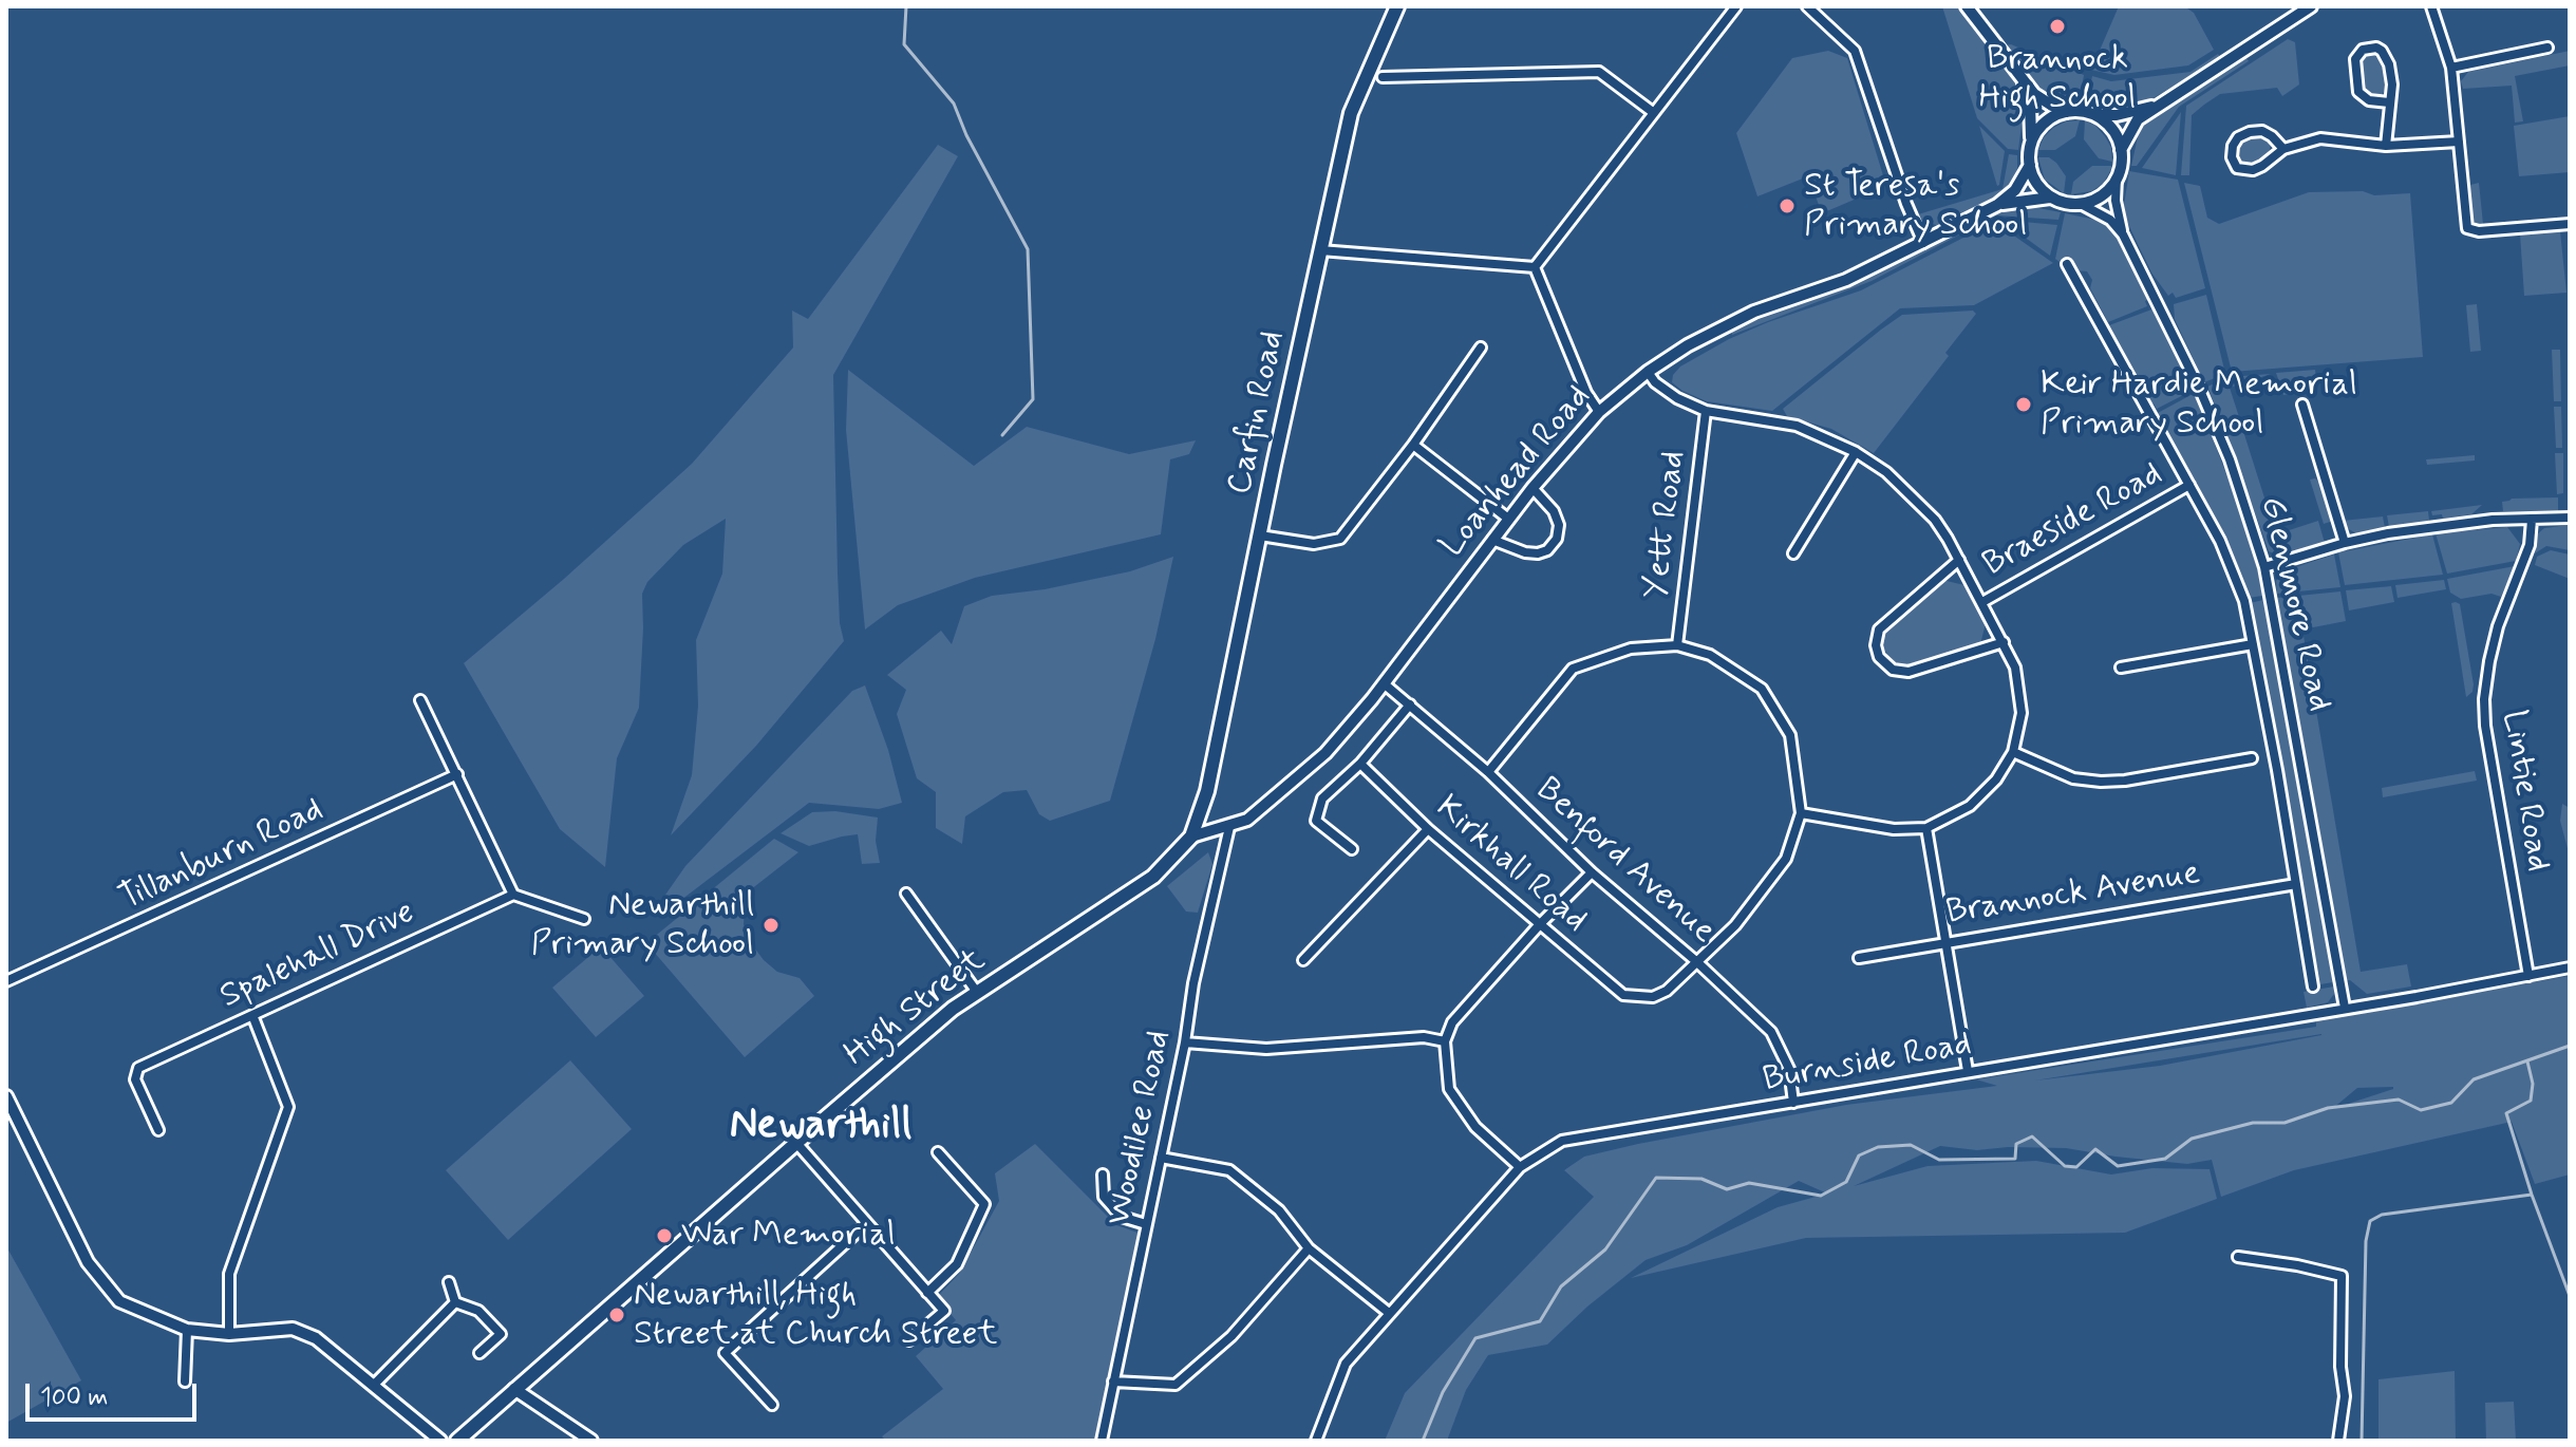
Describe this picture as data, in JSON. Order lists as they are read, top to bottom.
{
  "streets": {
    "main road": ["Carfin Road", "High Street"],
    "street": [
      "Loanhead Road",
      "Braeside Road",
      "Yett Road",
      "Glenmore Road",
      "Lintie Road",
      "Tillanburn Road",
      "Benford Avenue",
      "Kirkhall Road",
      "Brannock Avenue",
      "Spalehall Drive",
      "Burnside Road",
      "Woodilee Road"
    ]
  },
  "crossings": [
    ["Carfin Road", "Loanhead Road"],
    ["Carfin Road", "High Street"],
    ["Loanhead Road", "Glenmore Road"],
    ["Loanhead Road", "Benford Avenue"],
    ["Loanhead Road", "High Street"],
    ["Loanhead Road", "Woodilee Road"],
    ["Yett Road", "Benford Avenue"],
    ["Yett Road", "Kirkhall Road"],
    ["Glenmore Road", "Burnside Road"],
    ["Lintie Road", "Burnside Road"],
    ["Benford Avenue", "Kirkhall Road"],
    ["Benford Avenue", "Burnside Road"]
  ],
  "districts": ["Newarthill"],
  "places": [
    "Brannock High School",
    "St Teresa's Primary School",
    "Keir Hardie Memorial Primary School",
    "Newarthill Primary School",
    "War Memorial",
    "Newarthill, High Street at Church Street"
  ],
  "scale_bar": "100 m"
}
